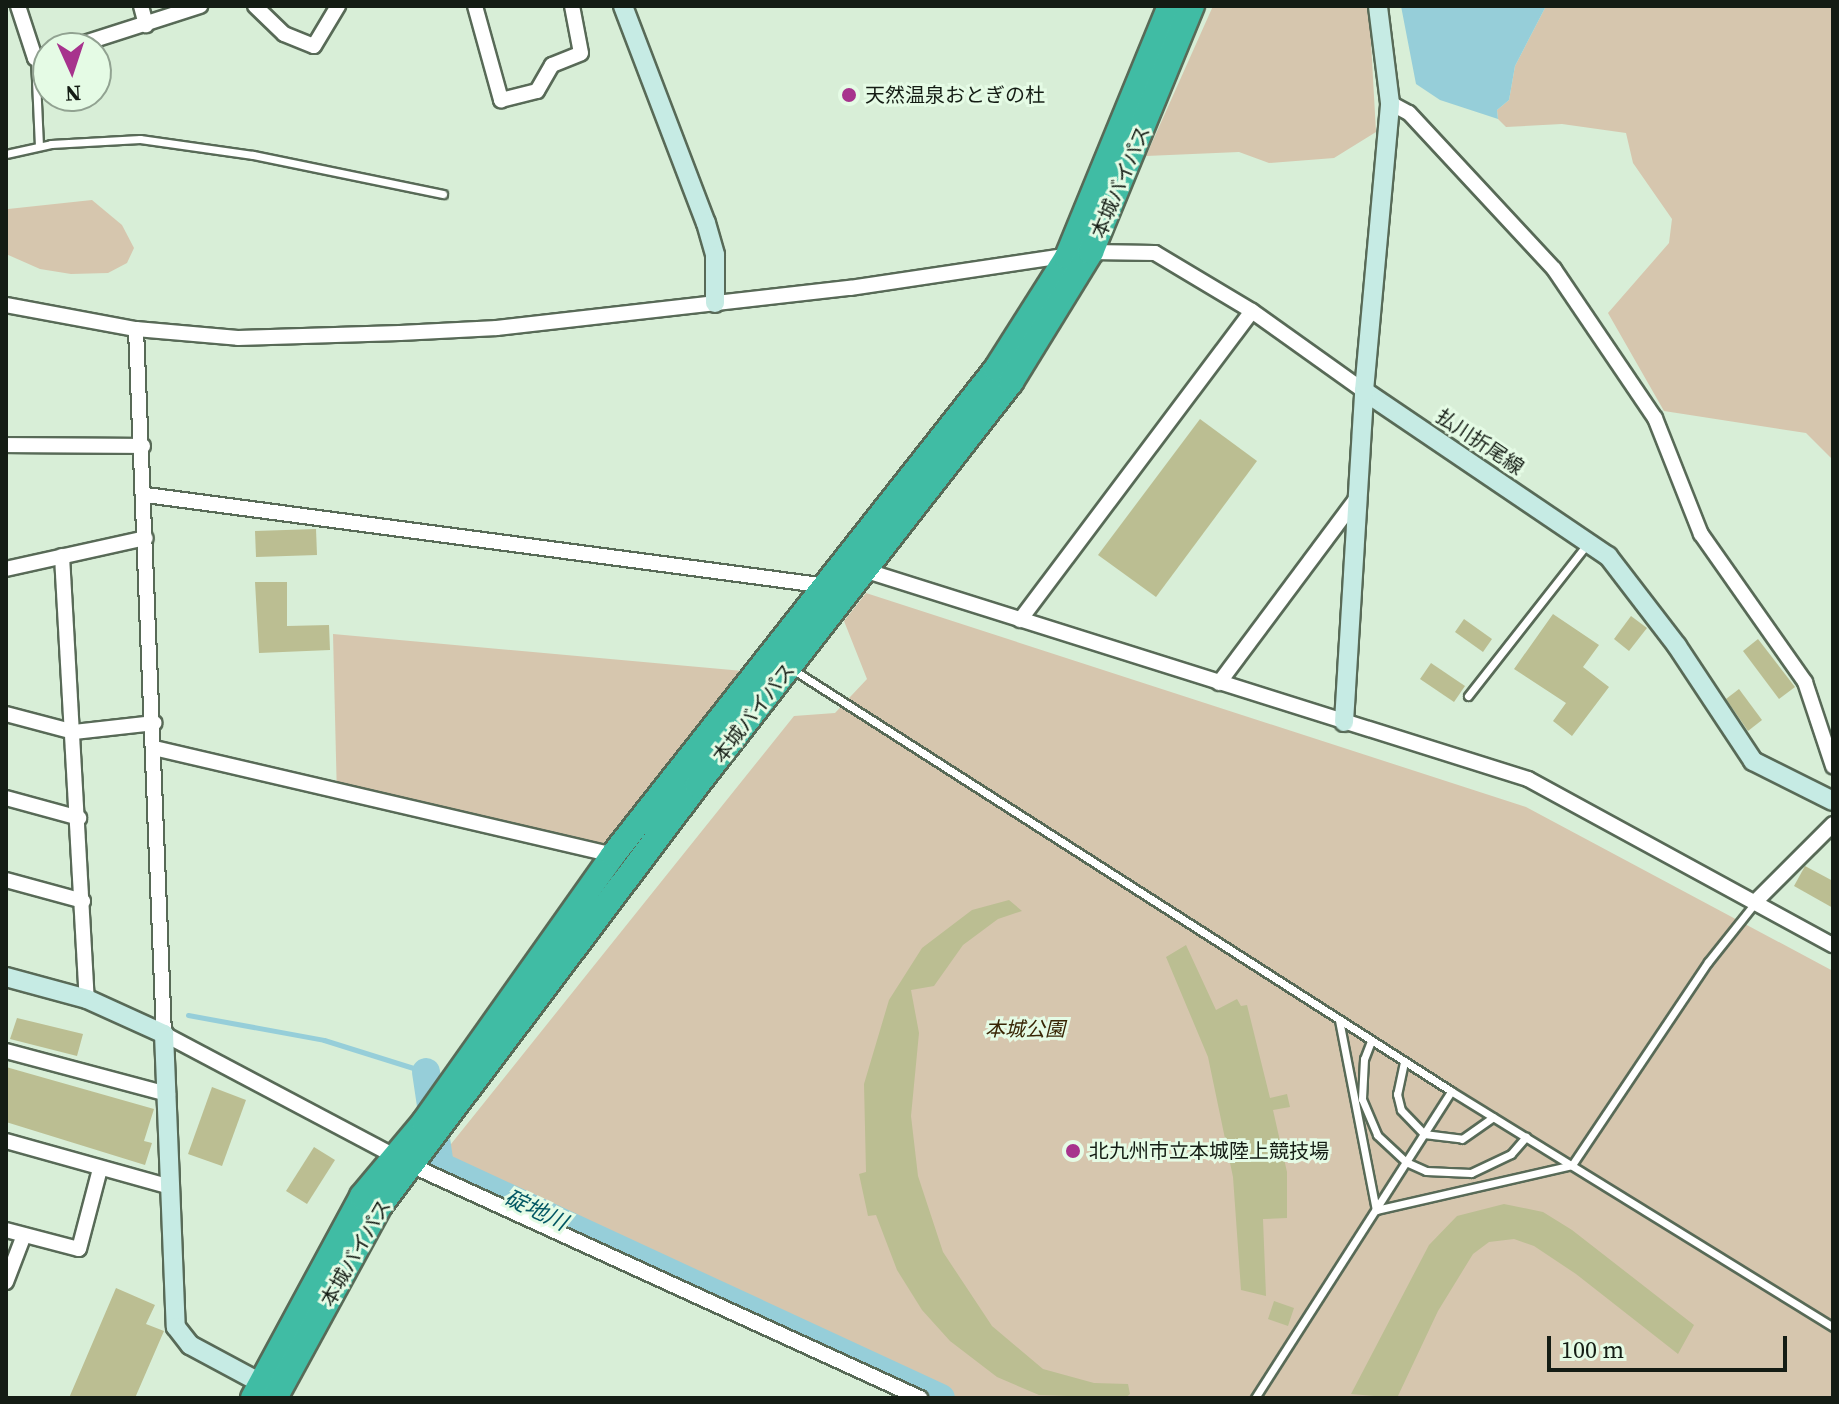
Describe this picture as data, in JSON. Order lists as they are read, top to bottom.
{
  "streets": {
    "highway": ["本城バイパス"],
    "street": ["払川折尾線"]
  },
  "water": ["碇地川"],
  "parks": ["本城公園"],
  "places": ["天然温泉おとぎの杜", "北九州市立本城陸上競技場"],
  "scale_bar": "100 m",
  "north": "bottom"
}
